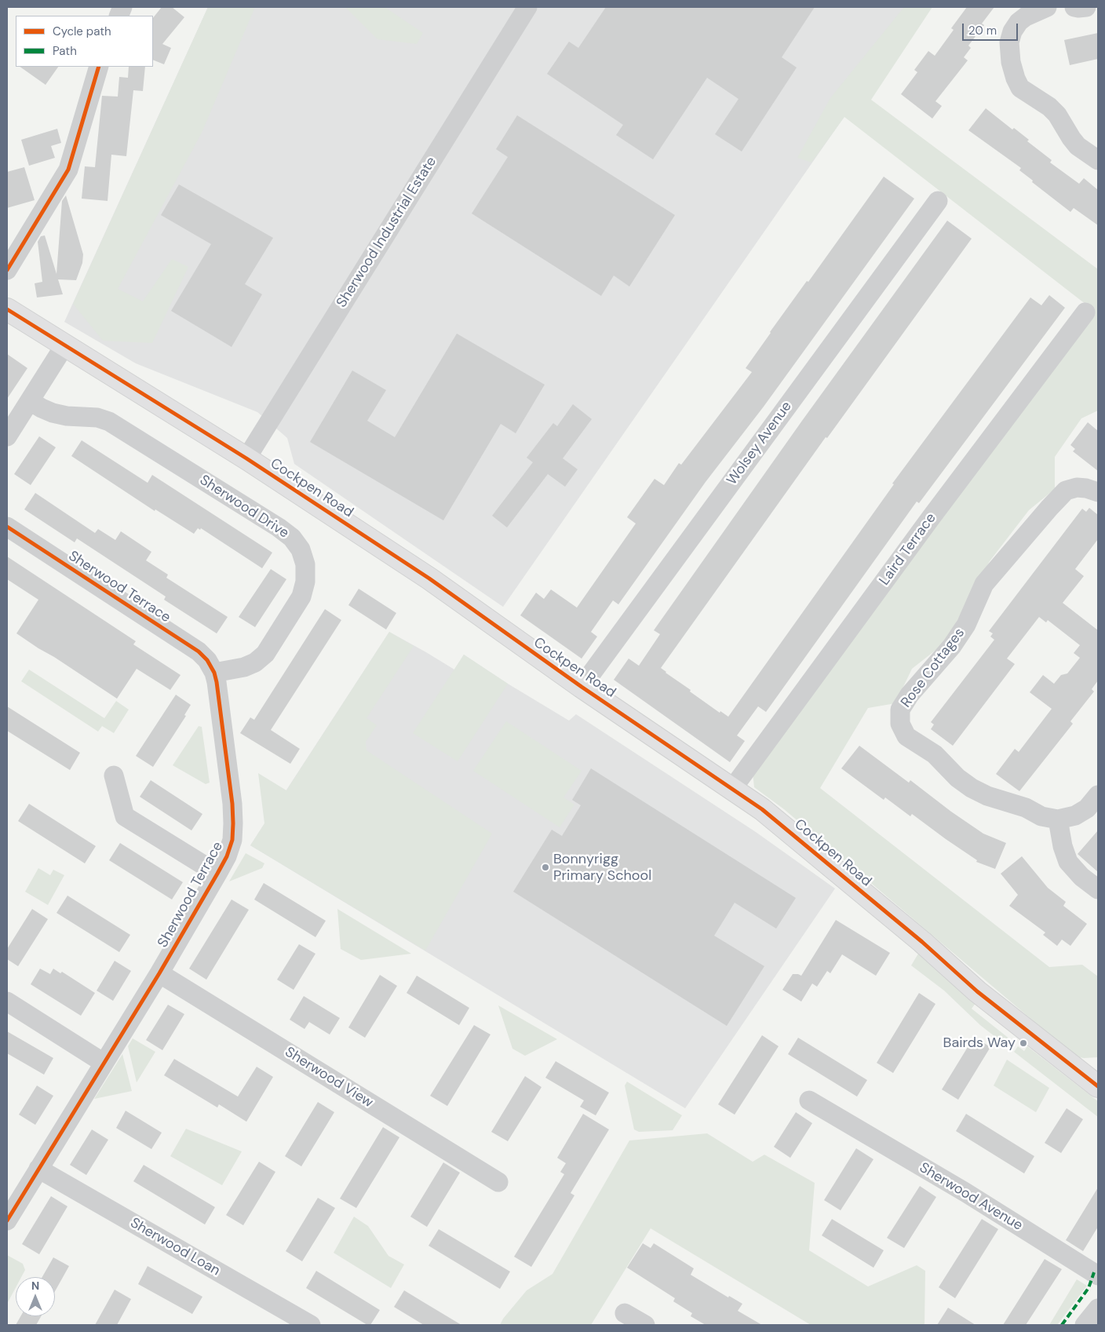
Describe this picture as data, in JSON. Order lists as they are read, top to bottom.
{
  "streets": {
    "main road": ["Cockpen Road"],
    "street": [
      "Sherwood Industrial Estate",
      "Wolsey Avenue",
      "Sherwood Drive",
      "Laird Terrace",
      "Sherwood Terrace",
      "Rose Cottages",
      "Sherwood View",
      "Sherwood Avenue",
      "Sherwood Loan"
    ]
  },
  "crossings": [
    ["Sherwood Industrial Estate", "Cockpen Road"],
    ["Wolsey Avenue", "Cockpen Road"],
    ["Cockpen Road", "Laird Terrace"],
    ["Sherwood Drive", "Sherwood Terrace"],
    ["Sherwood Terrace", "Sherwood View"],
    ["Sherwood Terrace", "Sherwood Loan"]
  ],
  "places": ["Bonnyrigg Primary School", "Bairds Way"],
  "legend": ["Cycle path", "Path"],
  "scale_bar": "20 m",
  "north": "top"
}
